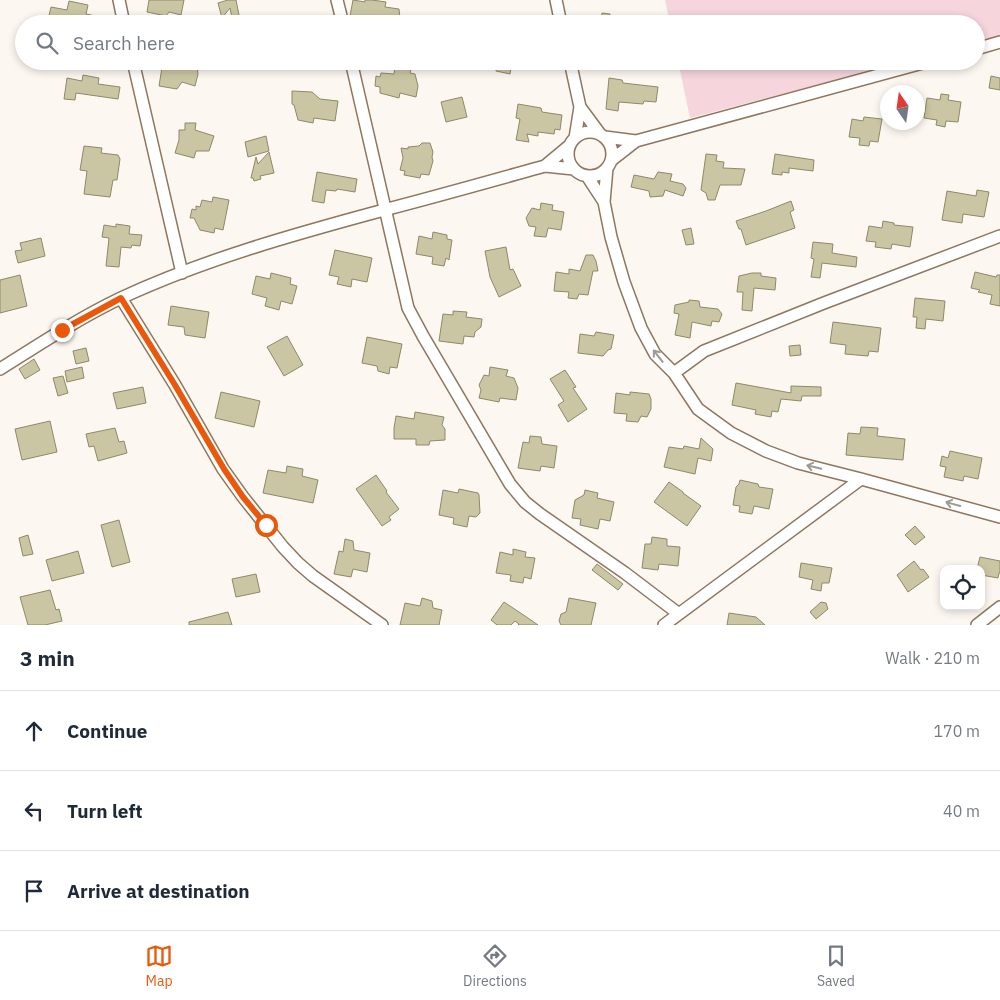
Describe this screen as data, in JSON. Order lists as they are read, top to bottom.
{
  "north": "top",
  "page": {
    "search": "Search here",
    "heading": ["3 min", "Walk · 210 m"],
    "list": [
      ["Continue", "170 m"],
      ["Turn left", "40 m"],
      "Arrive at destination"
    ],
    "nav": ["Map", "Directions", "Saved"]
  }
}
